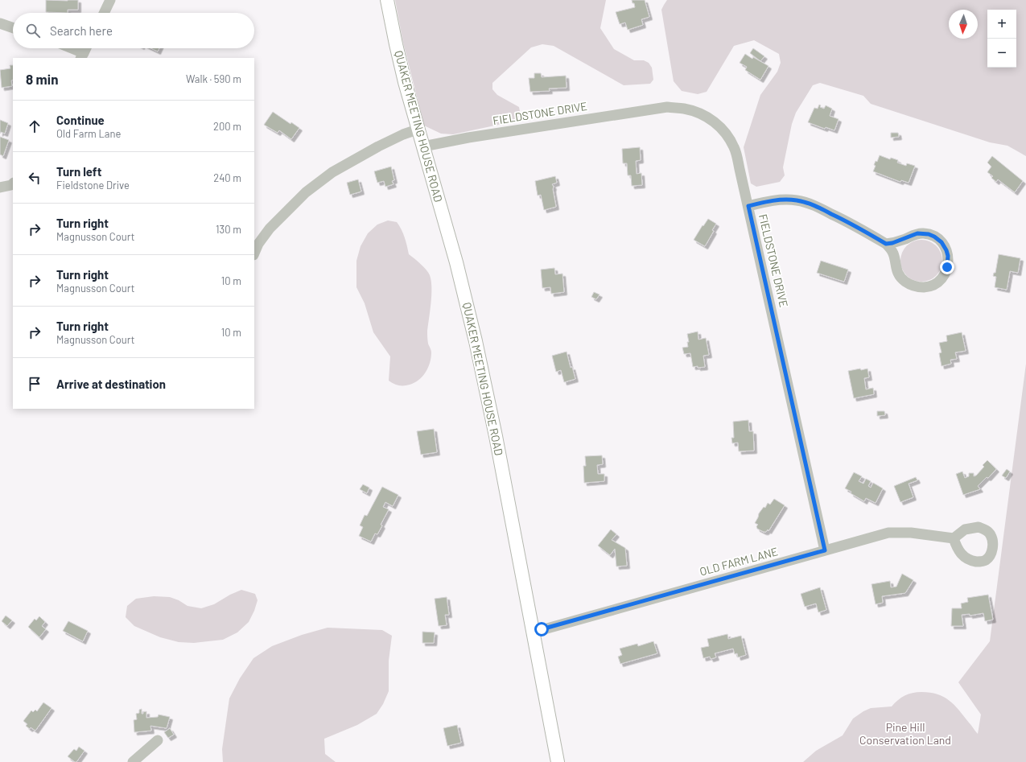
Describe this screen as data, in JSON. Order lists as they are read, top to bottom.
{
  "streets": {
    "main road": ["QUAKER MEETING HOUSE ROAD"],
    "street": ["FIELDSTONE DRIVE", "OLD FARM LANE"]
  },
  "crossings": [
    ["FIELDSTONE DRIVE", "QUAKER MEETING HOUSE ROAD"],
    ["FIELDSTONE DRIVE", "OLD FARM LANE"],
    ["QUAKER MEETING HOUSE ROAD", "OLD FARM LANE"]
  ],
  "parks": ["Pine Hill Conservation Land"],
  "north": "bottom",
  "page": {
    "map_buttons": ["+", "−"],
    "search": "Search here",
    "heading": ["8 min", "Walk · 590 m"],
    "list": [
      ["Continue", "Old Farm Lane", "200 m"],
      ["Turn left", "Fieldstone Drive", "240 m"],
      ["Turn right", "Magnusson Court", "130 m"],
      ["Turn right", "Magnusson Court", "10 m"],
      ["Turn right", "Magnusson Court", "10 m"],
      "Arrive at destination"
    ]
  }
}
